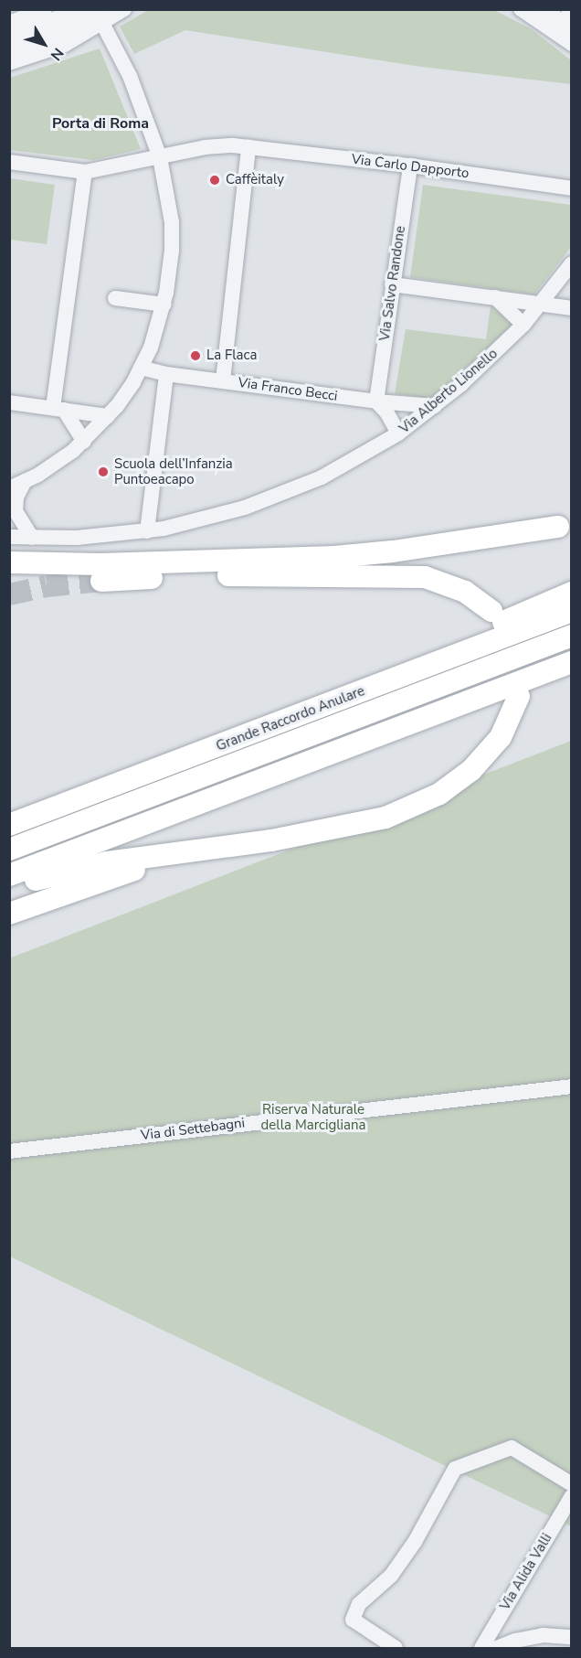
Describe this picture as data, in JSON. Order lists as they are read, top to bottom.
{
  "streets": {
    "highway": ["Grande Raccordo Anulare"],
    "street": [
      "Via Carlo Dapporto",
      "Via Salvo Randone",
      "Via Franco Becci",
      "Via Alberto Lionello",
      "Via di Settebagni",
      "Via Alida Valli"
    ]
  },
  "crossings": [
    ["Via Carlo Dapporto", "Via Salvo Randone"],
    ["Via Salvo Randone", "Via Franco Becci"],
    ["Via Franco Becci", "Via Alberto Lionello"]
  ],
  "districts": ["Porta di Roma"],
  "parks": ["Riserva Naturale della Marcigliana"],
  "places": ["Caffèitaly", "La Flaca", "Scuola dell’Infanzia Puntoeacapo"],
  "north": "bottom right"
}
